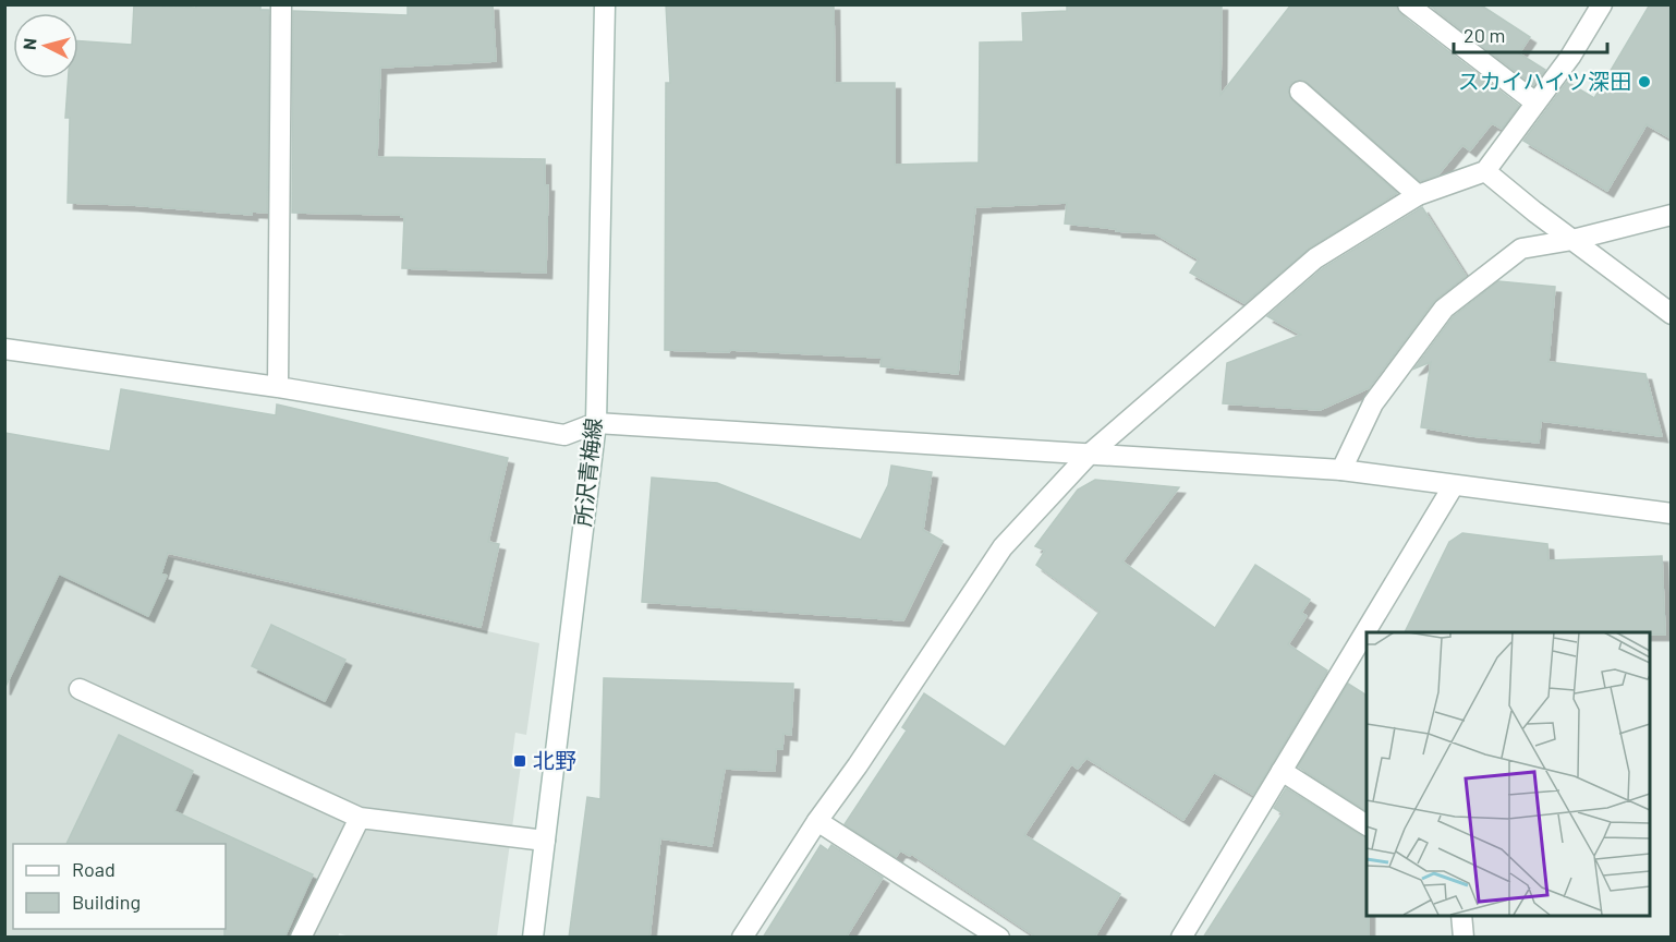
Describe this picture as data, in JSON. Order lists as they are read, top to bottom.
{
  "streets": {
    "street": ["所沢青梅線"]
  },
  "places": {
    "other": ["スカイハイツ深田"],
    "transit": ["北野"]
  },
  "legend": ["Road", "Building"],
  "scale_bar": "20 m",
  "north": "left"
}
